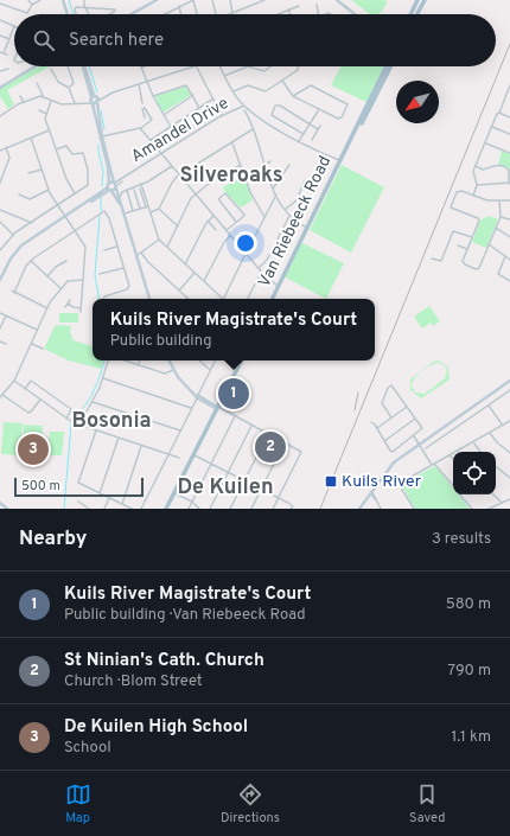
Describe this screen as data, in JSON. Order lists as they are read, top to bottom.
{
  "streets": {
    "main road": ["Van Riebeeck Road"],
    "street": ["Amandel Drive"]
  },
  "districts": ["Silveroaks", "Bosonia", "De Kuilen"],
  "places": {
    "transit": ["Kuils River"]
  },
  "scale_bar": "500 m",
  "north": "bottom left",
  "page": {
    "search": "Search here",
    "popup": ["Kuils River Magistrate's Court", "Public building"],
    "pins": ["1", "2", "3"],
    "scale": "500 m",
    "heading": ["Nearby", "3 results"],
    "list": [
      {
        "mark": "1",
        "name": "Kuils River Magistrate's Court",
        "note": "Public building · Van Riebeeck Road",
        "value": "580 m"
      },
      {
        "mark": "2",
        "name": "St Ninian's Cath. Church",
        "note": "Church · Blom Street",
        "value": "790 m"
      },
      {
        "mark": "3",
        "name": "De Kuilen High School",
        "note": "School",
        "value": "1.1 km"
      }
    ],
    "nav": ["Map", "Directions", "Saved"]
  }
}
